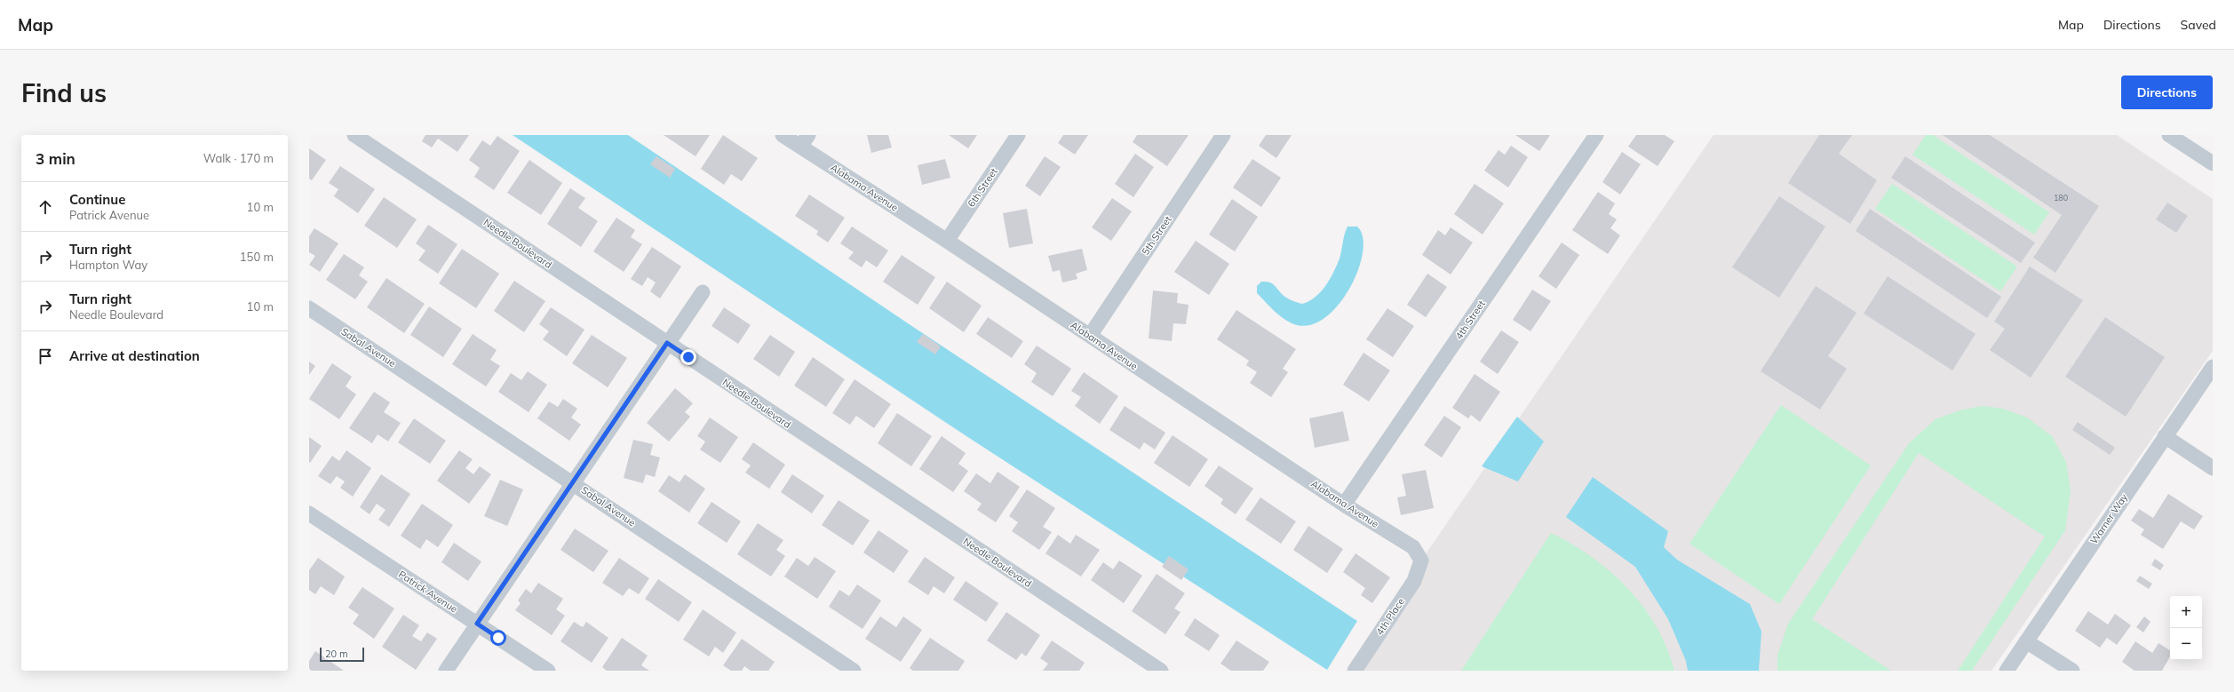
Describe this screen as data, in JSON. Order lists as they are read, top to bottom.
{
  "streets": {
    "street": [
      "Alabama Avenue",
      "6th Street",
      "5th Street",
      "Needle Boulevard",
      "4th Street",
      "Sabal Avenue",
      "Warner Way",
      "Patrick Avenue",
      "4th Place"
    ]
  },
  "crossings": [
    ["Alabama Avenue", "6th Street"],
    ["Alabama Avenue", "5th Street"],
    ["Alabama Avenue", "4th Street"],
    ["Alabama Avenue", "4th Place"]
  ],
  "house_numbers": ["180"],
  "scale_bar": "20 m",
  "page": {
    "header": "Map",
    "nav": ["Map", "Directions", "Saved"],
    "buttons": "Directions",
    "title": "Find us",
    "heading": ["3 min", "Walk · 170 m"],
    "list": [
      ["Continue", "Patrick Avenue", "10 m"],
      ["Turn right", "Hampton Way", "150 m"],
      ["Turn right", "Needle Boulevard", "10 m"],
      "Arrive at destination"
    ],
    "map_buttons": ["+", "−"],
    "scale": "20 m"
  }
}
